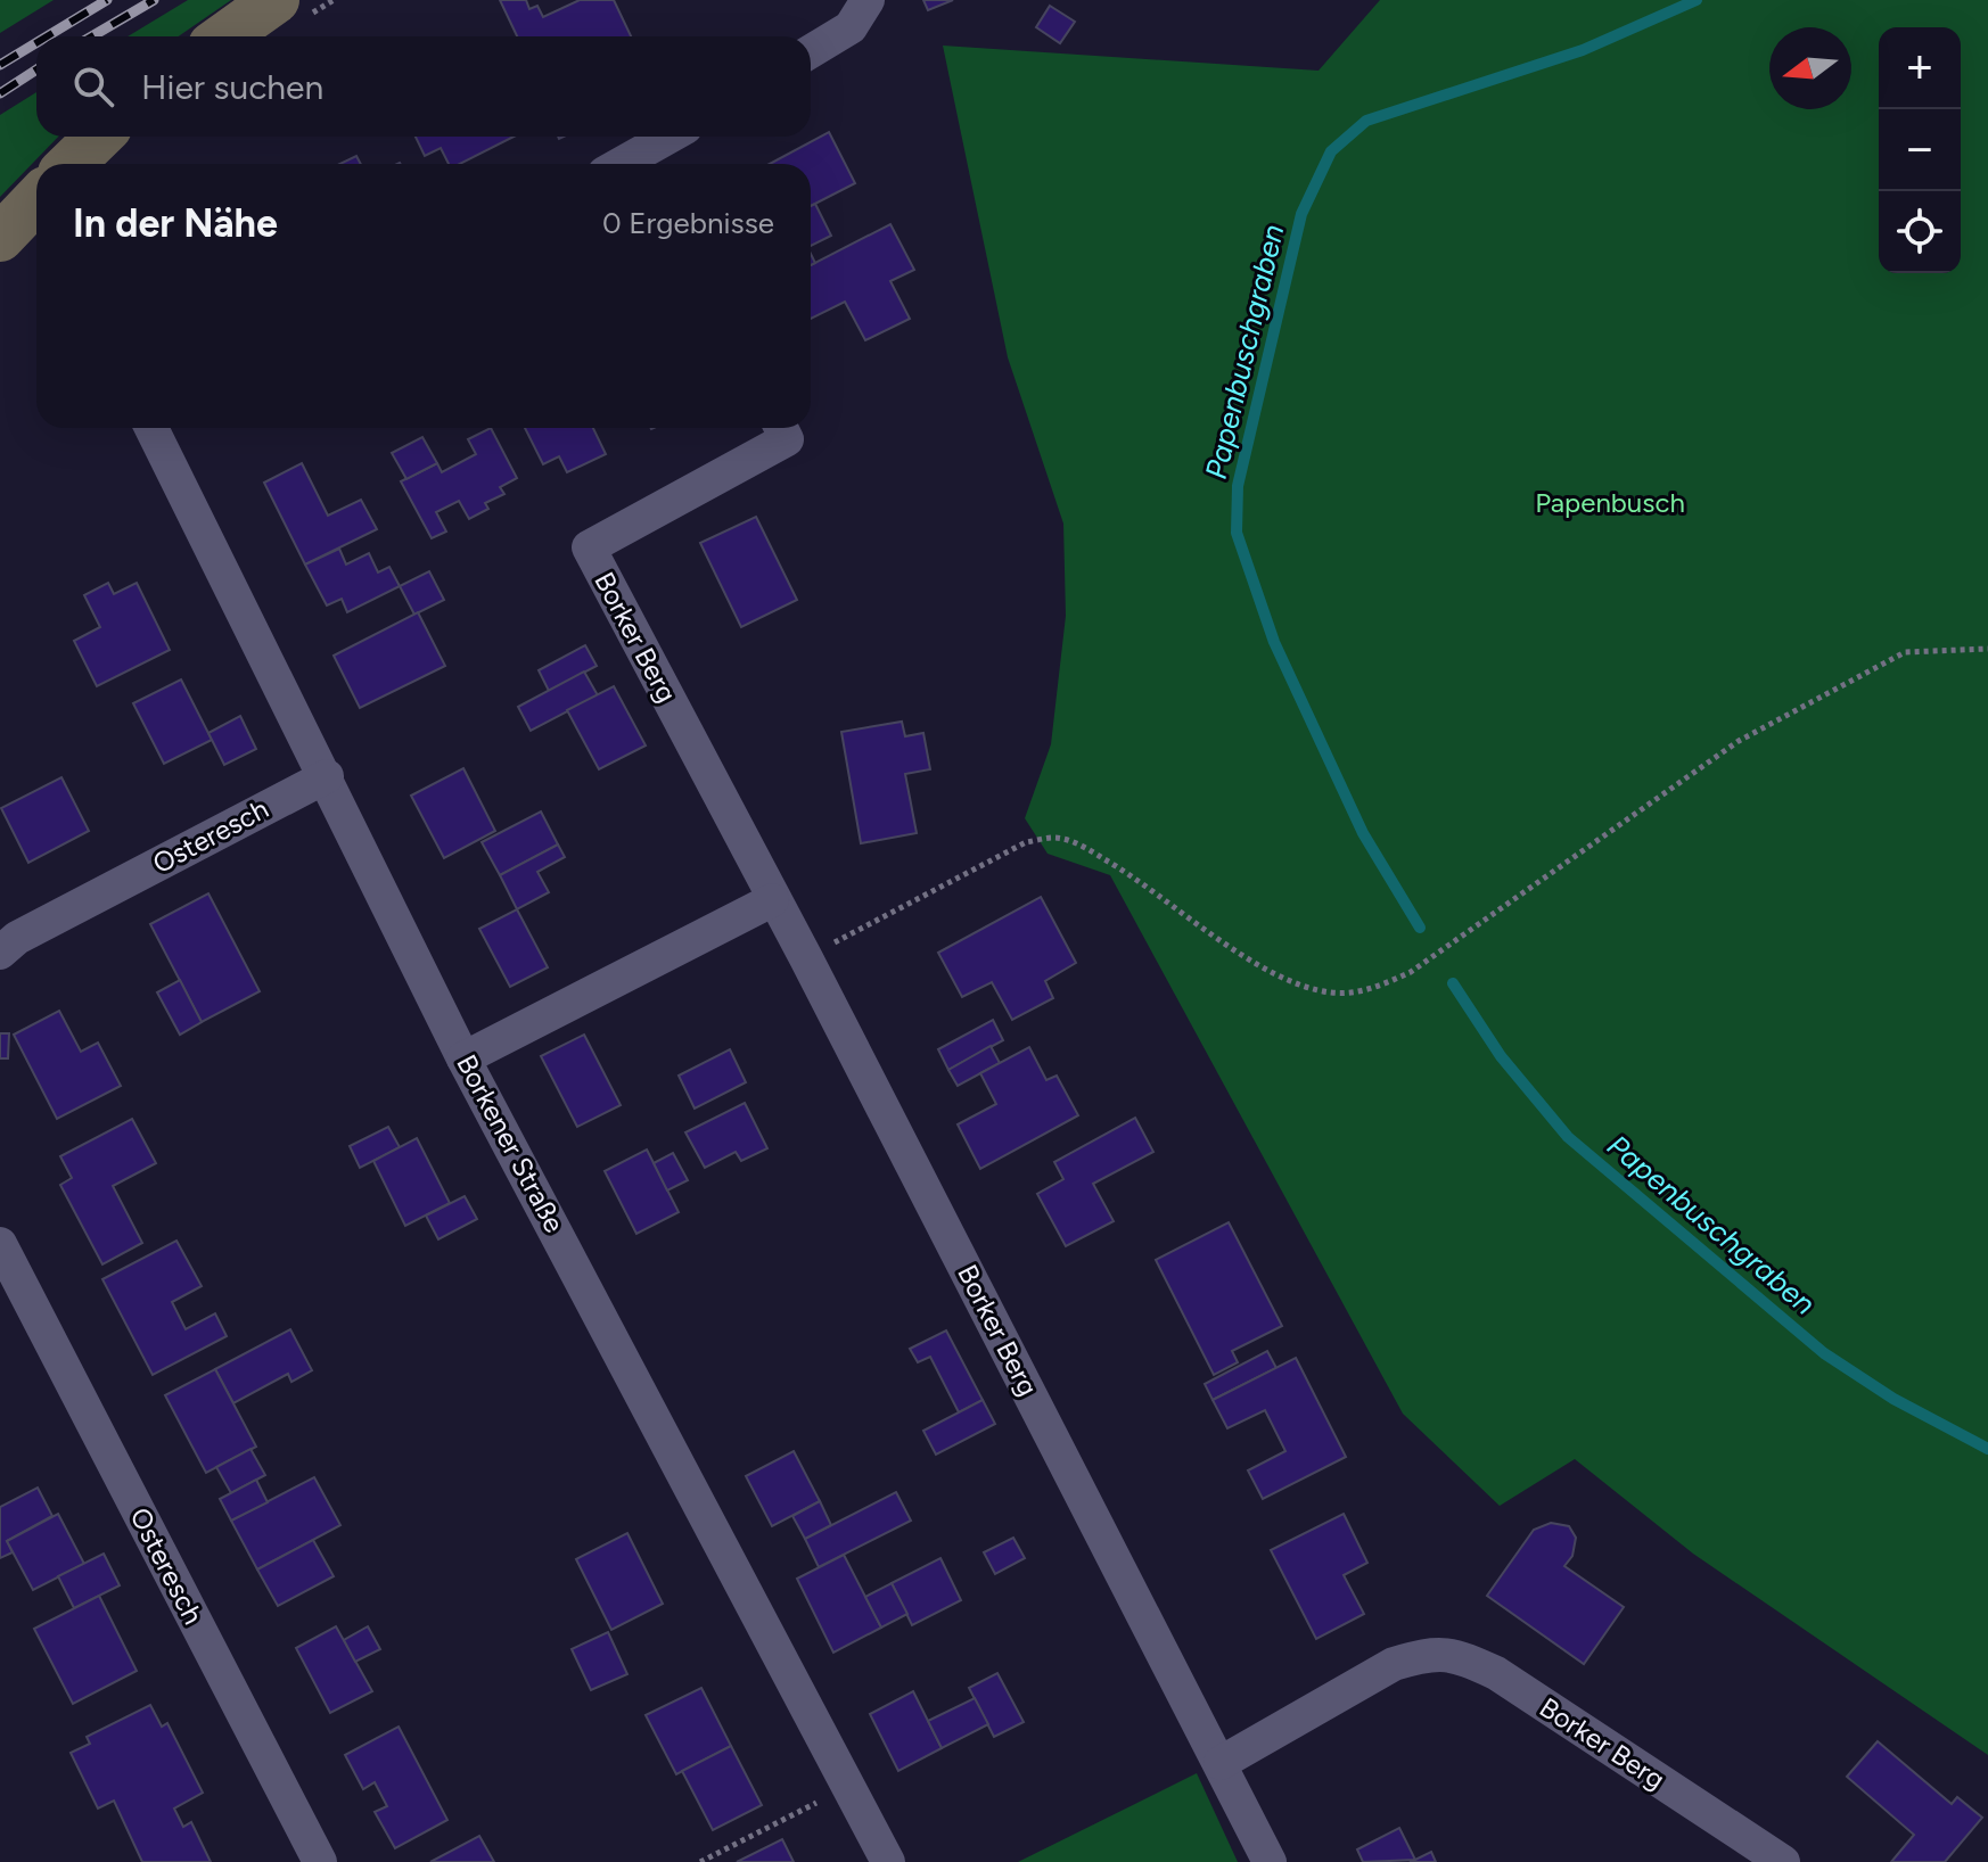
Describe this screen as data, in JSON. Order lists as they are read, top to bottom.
{
  "streets": {
    "street": ["Borker Berg", "Osteresch", "Borkener Straße"]
  },
  "crossings": [
    ["Osteresch", "Borkener Straße"]
  ],
  "water": ["Papenbuschgraben"],
  "parks": ["Papenbusch"],
  "north": "left",
  "page": {
    "map_buttons": ["+", "−"],
    "search": "Hier suchen",
    "heading": ["In der Nähe", "0 Ergebnisse"]
  }
}
